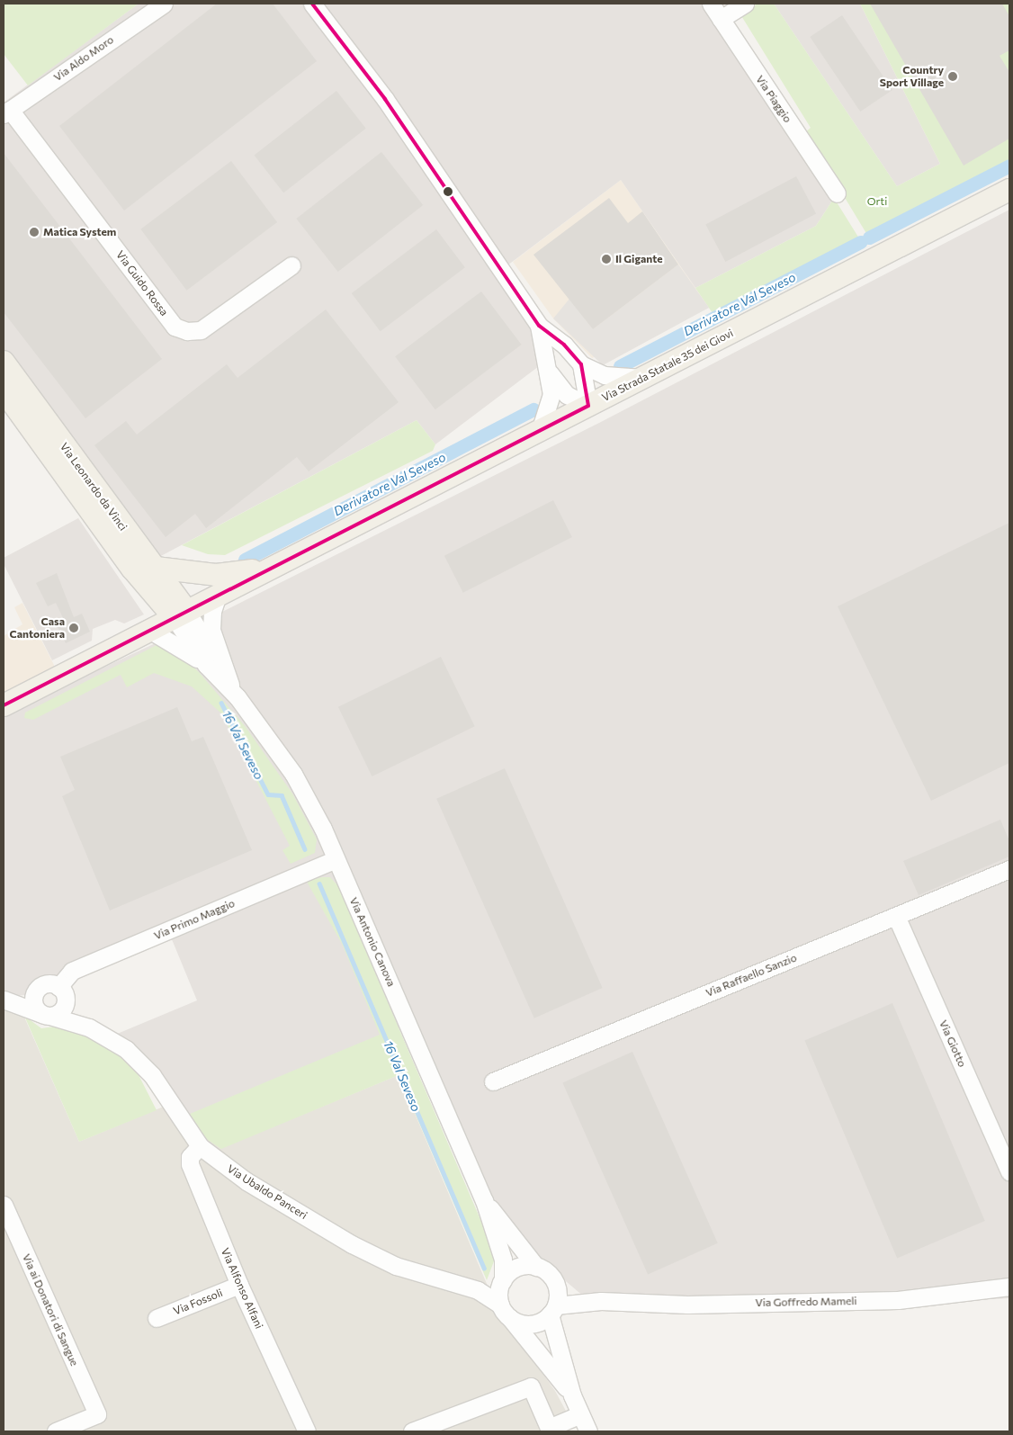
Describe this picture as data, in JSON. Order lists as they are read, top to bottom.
{
  "streets": {
    "main road": ["Via Strada Statale 35 dei Giovi", "Via Leonardo da Vinci"],
    "street": [
      "Via Aldo Moro",
      "Via Piaggio",
      "Via Guido Rossa",
      "Via Primo Maggio",
      "Via Antonio Canova",
      "Via Raffaello Sanzio",
      "Via Giotto",
      "Via Ubaldo Panceri",
      "Via Alfonso Alfani",
      "Via Fossoli",
      "Via Goffredo Mameli",
      "Via ai Donatori di Sangue"
    ]
  },
  "crossings": [
    ["Via Aldo Moro", "Via Guido Rossa"],
    ["Via Leonardo da Vinci", "Via Antonio Canova"],
    ["Via Primo Maggio", "Via Antonio Canova"],
    ["Via Primo Maggio", "Via Ubaldo Panceri"],
    ["Via Antonio Canova", "Via Ubaldo Panceri"],
    ["Via Raffaello Sanzio", "Via Giotto"],
    ["Via Ubaldo Panceri", "Via Alfonso Alfani"],
    ["Via Alfonso Alfani", "Via Fossoli"]
  ],
  "water": ["Derivatore Val Seveso", "16 Val Seveso"],
  "parks": ["Orti"],
  "places": [
    "Country Sport Village",
    "Matica System",
    "Il Gigante",
    "Casa Cantoniera"
  ]
}
